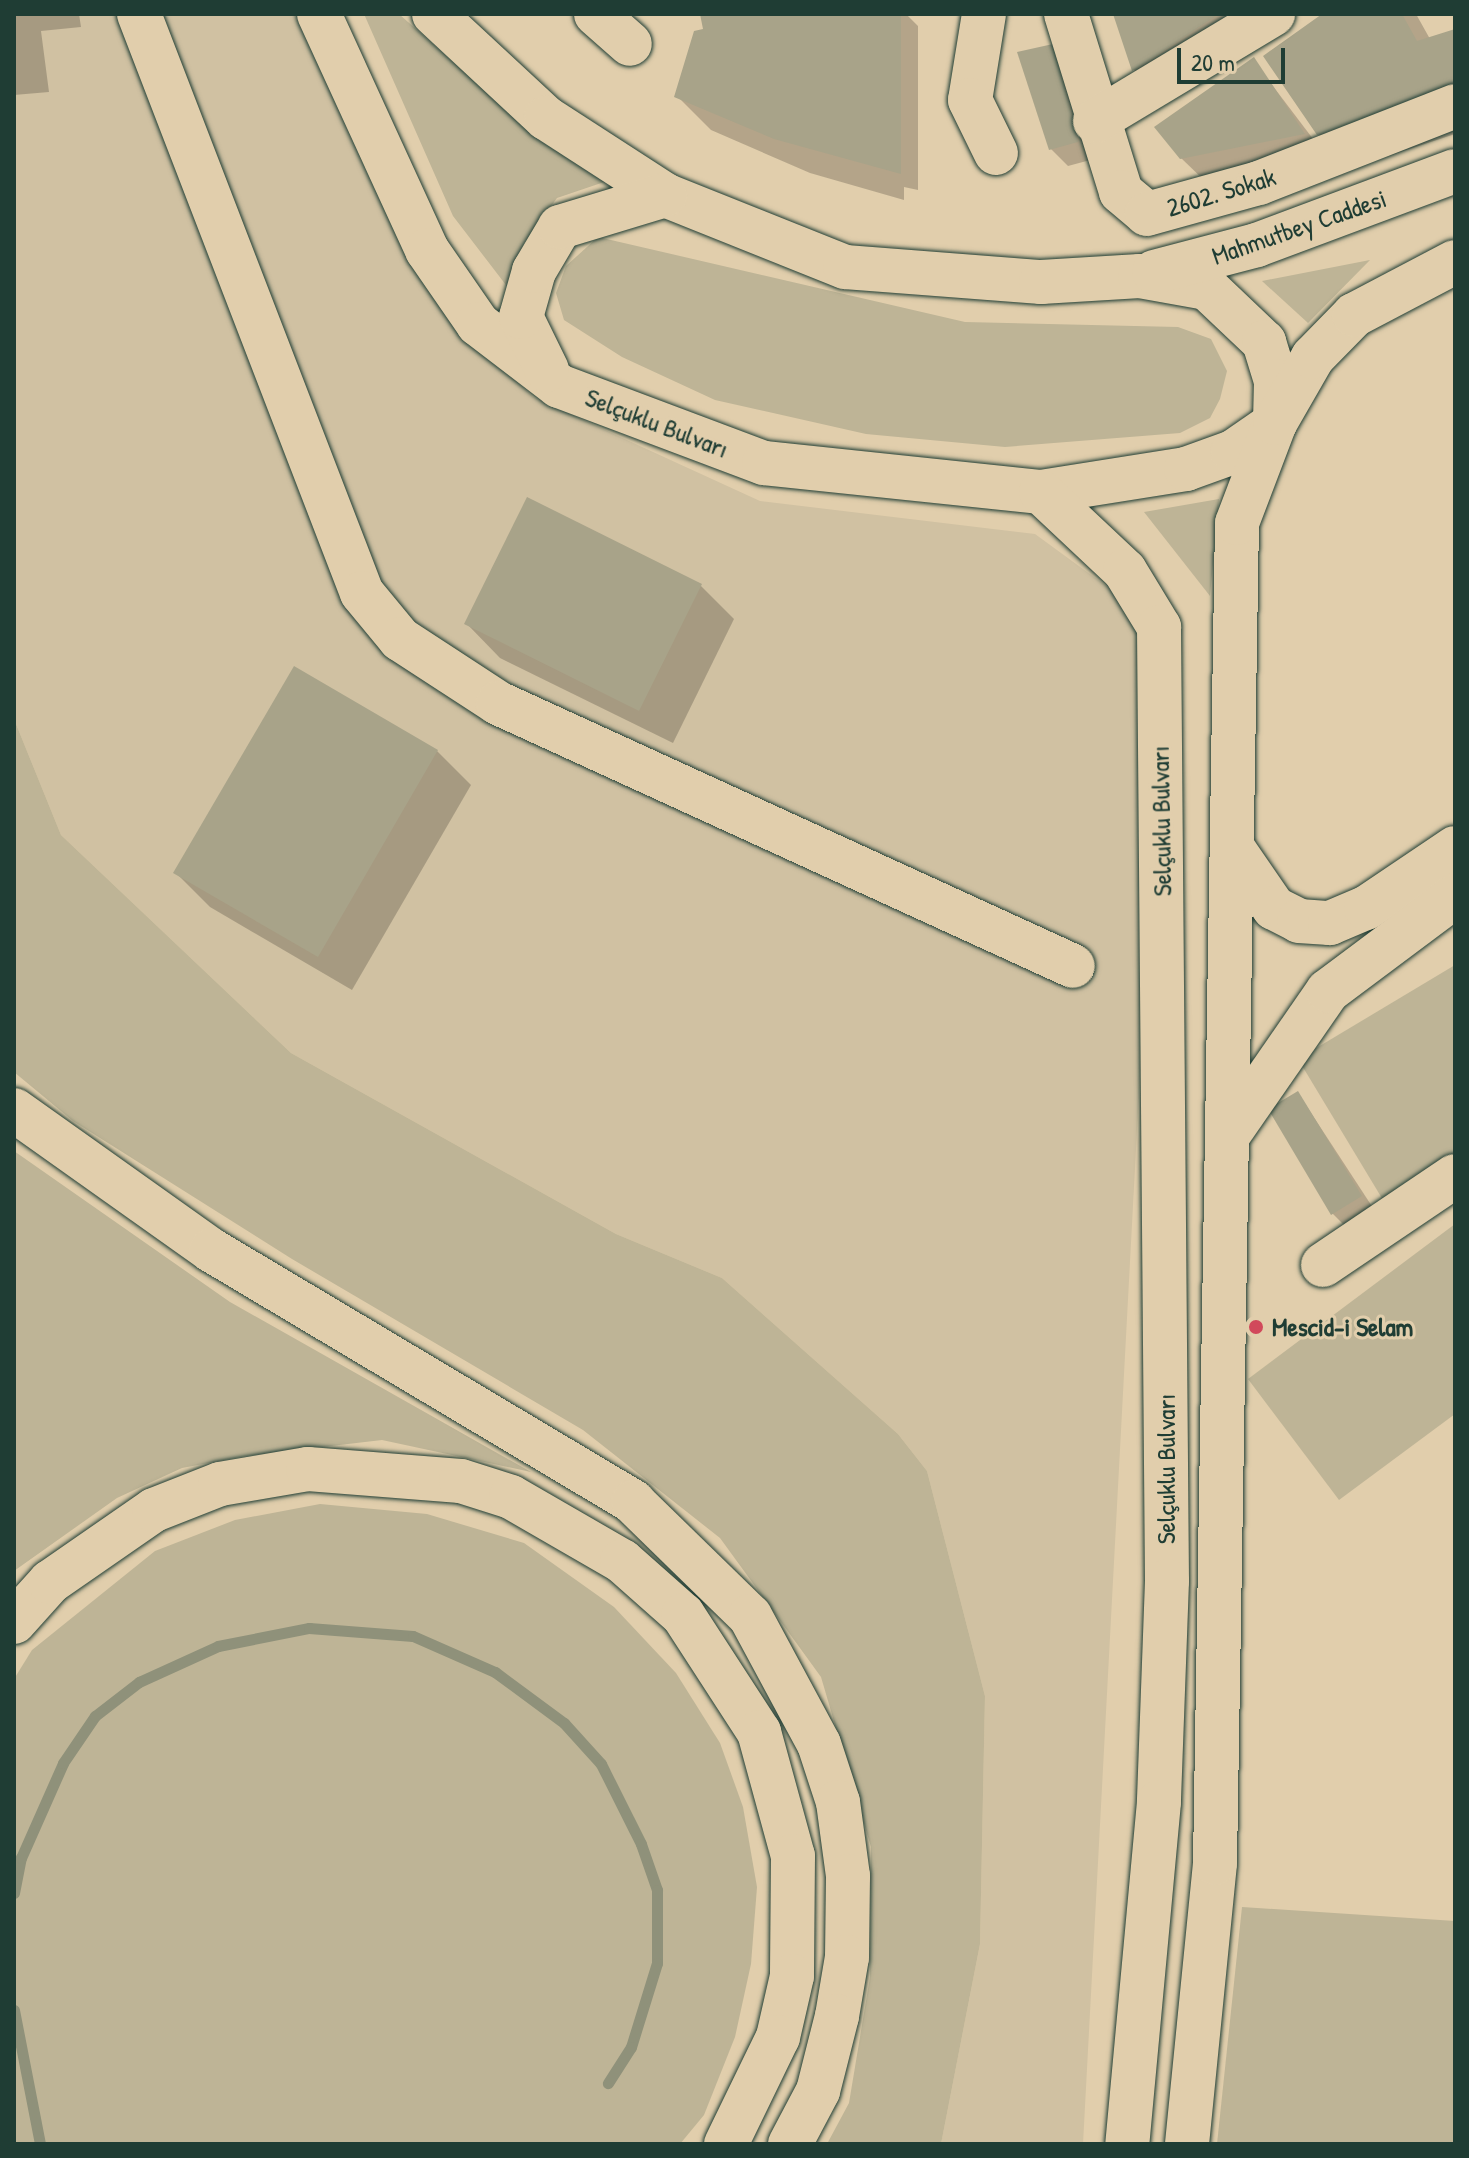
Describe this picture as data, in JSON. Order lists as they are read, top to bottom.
{
  "streets": {
    "main road": ["2602. Sokak", "Mahmutbey Caddesi", "Selçuklu Bulvarı"]
  },
  "places": ["Mescid-i Selam"],
  "scale_bar": "20 m"
}
